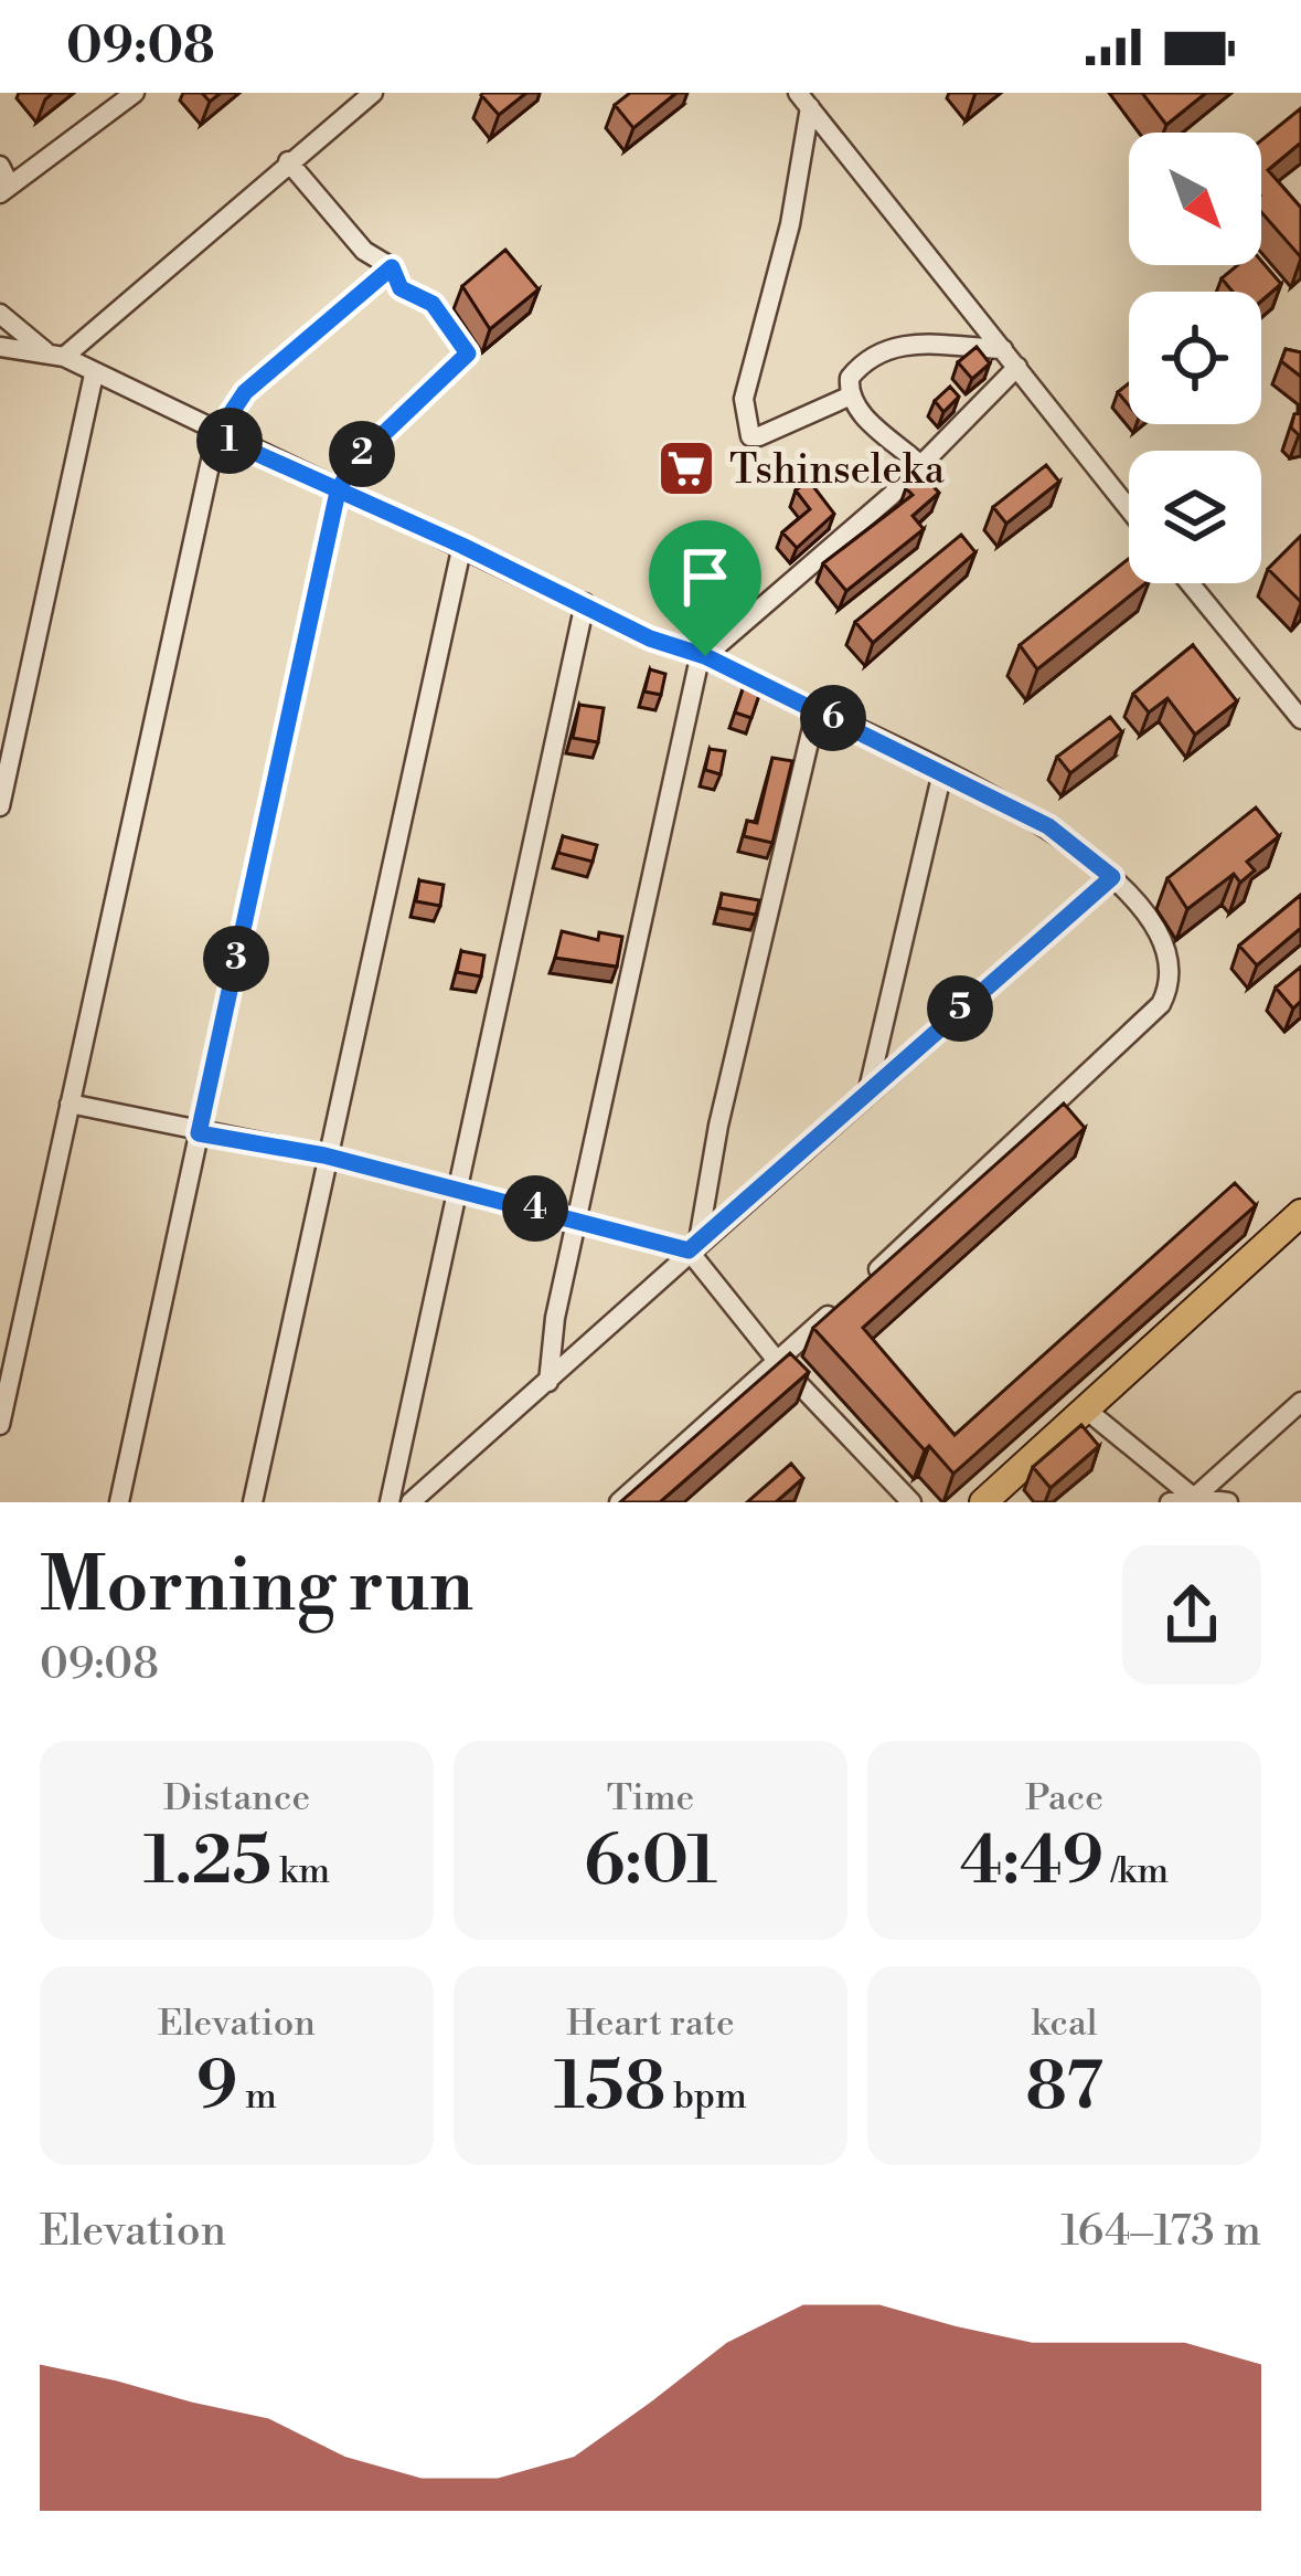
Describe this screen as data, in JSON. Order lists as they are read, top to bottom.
{
  "places": {
    "supermarket": ["Tshinseleka"]
  },
  "north": "bottom right",
  "page": {
    "status": "09:08",
    "pins": [
      "1",
      "2",
      "6",
      "3",
      "5",
      "4"
    ],
    "heading": ["Morning run", "09:08"],
    "stats": [
      ["Distance", "1.25 km"],
      ["Time", "6:01"],
      ["Pace", "4:49 /km"],
      ["Elevation", "9 m"],
      ["Heart rate", "158 bpm"],
      ["kcal", "87"]
    ],
    "chart": ["Elevation", "164–173 m"]
  }
}
